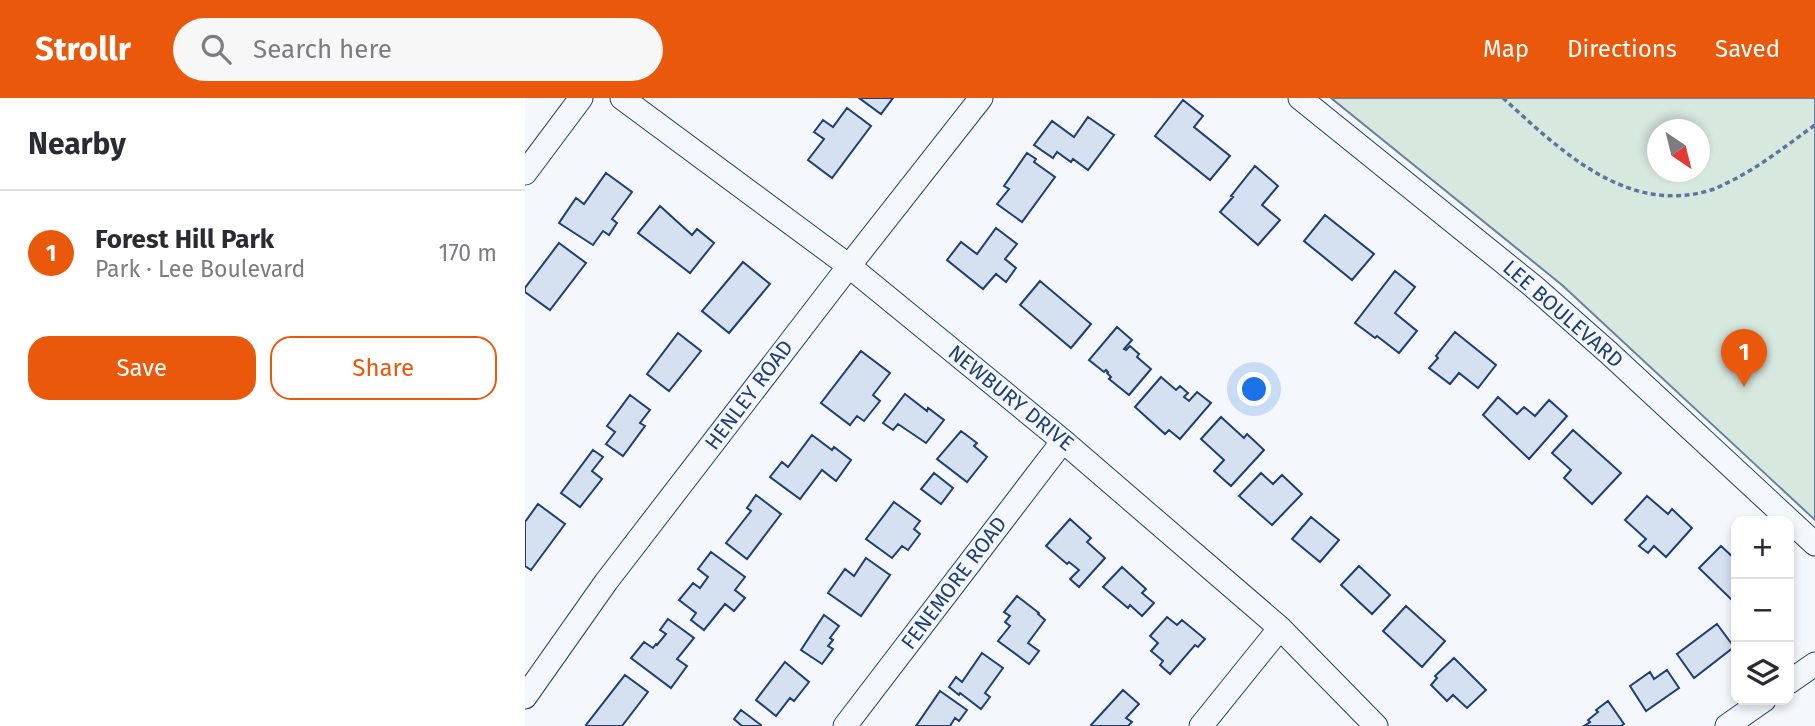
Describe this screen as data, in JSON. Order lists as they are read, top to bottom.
{
  "streets": {
    "street": [
      "LEE BOULEVARD",
      "HENLEY ROAD",
      "NEWBURY DRIVE",
      "FENEMORE ROAD"
    ]
  },
  "crossings": [
    ["HENLEY ROAD", "NEWBURY DRIVE"],
    ["NEWBURY DRIVE", "FENEMORE ROAD"]
  ],
  "north": "bottom right",
  "page": {
    "header": "Strollr",
    "search": "Search here",
    "nav": ["Map", "Directions", "Saved"],
    "heading": "Nearby",
    "list": [
      {
        "mark": "1",
        "name": "Forest Hill Park",
        "note": "Park · Lee Boulevard",
        "value": "170 m"
      }
    ],
    "buttons": ["Save", "Share"],
    "pins": "1",
    "map_buttons": ["+", "−"]
  }
}
